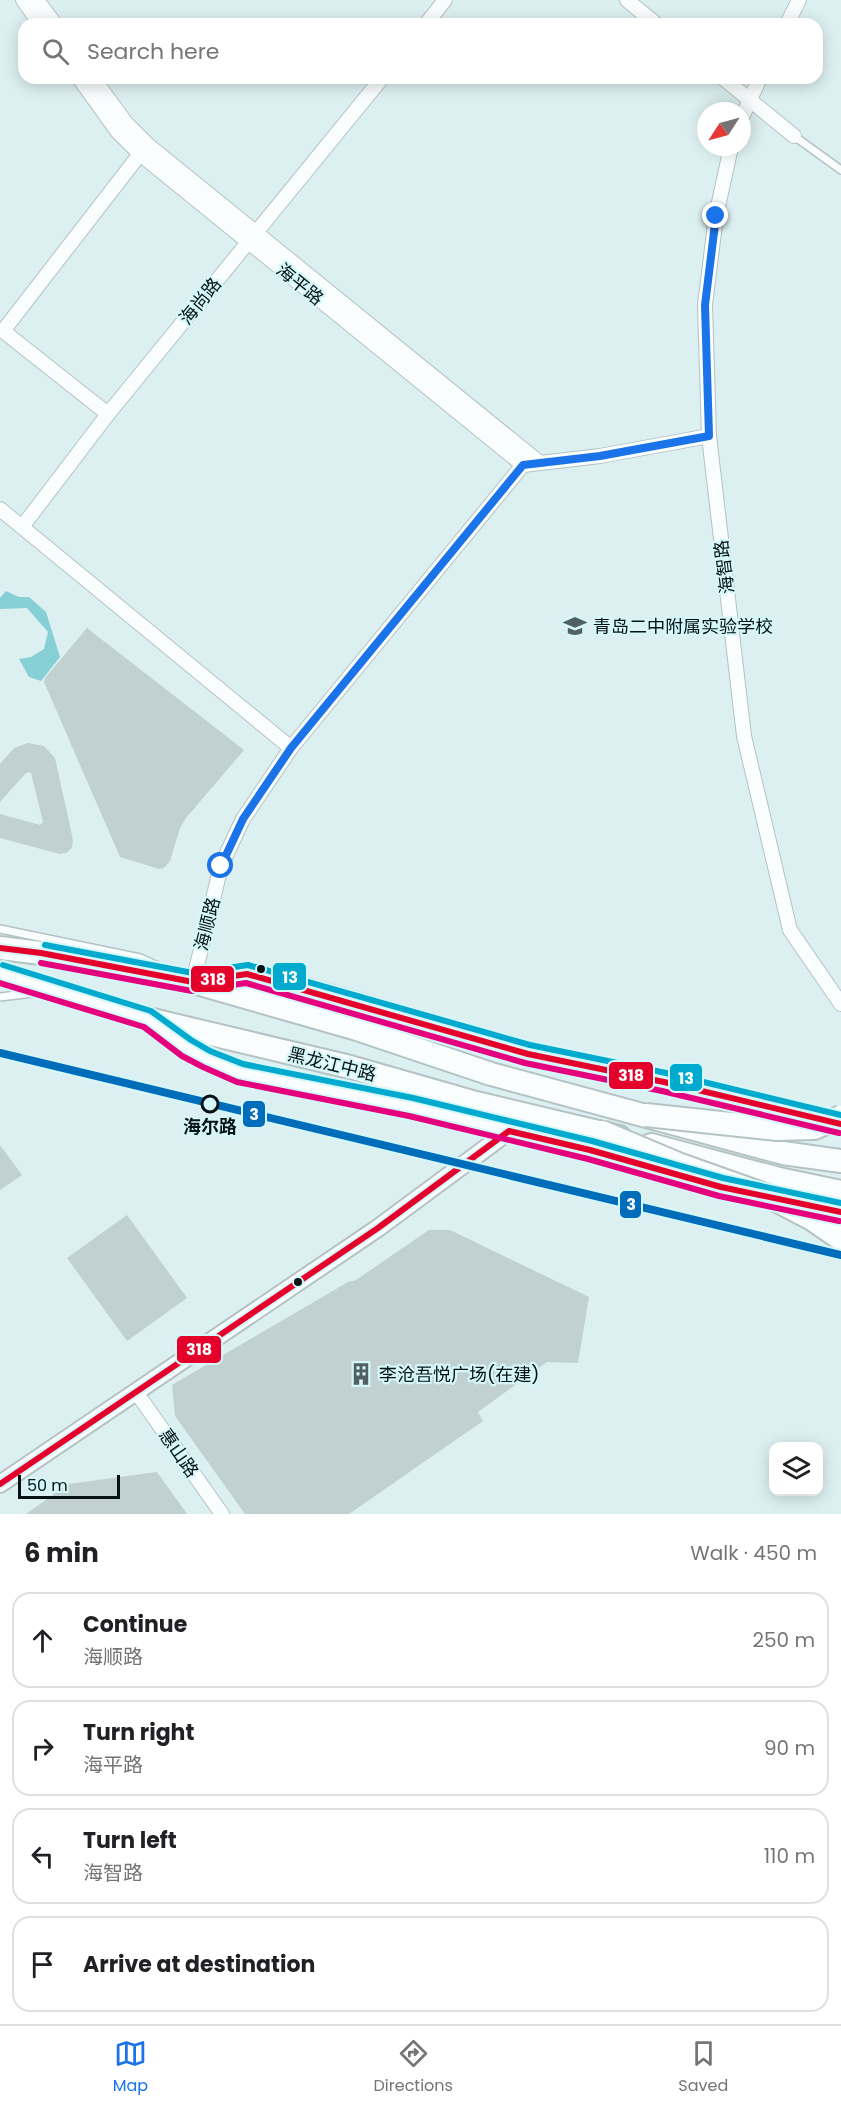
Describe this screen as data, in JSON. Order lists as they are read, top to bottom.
{
  "streets": {
    "highway": ["黑龙江中路"],
    "street": [
      "海平路",
      "海尚路",
      "海智路",
      "海顺路",
      "惠山路"
    ]
  },
  "crossings": [
    ["海平路", "海尚路"],
    ["海平路", "海顺路"],
    ["海顺路", "黑龙江中路"]
  ],
  "places": {
    "school or university": ["青岛二中附属实验学校"],
    "other": ["海尔路"],
    "building": ["李沧吾悦广场(在建)"]
  },
  "lines": ["transit line 13", "transit line 318", "transit line 3"],
  "scale_bar": "50 m",
  "north": "bottom left",
  "page": {
    "search": "Search here",
    "scale": "50 m",
    "heading": ["6 min", "Walk · 450 m"],
    "list": [
      ["Continue", "海顺路", "250 m"],
      ["Turn right", "海平路", "90 m"],
      ["Turn left", "海智路", "110 m"],
      "Arrive at destination"
    ],
    "nav": ["Map", "Directions", "Saved"]
  }
}
